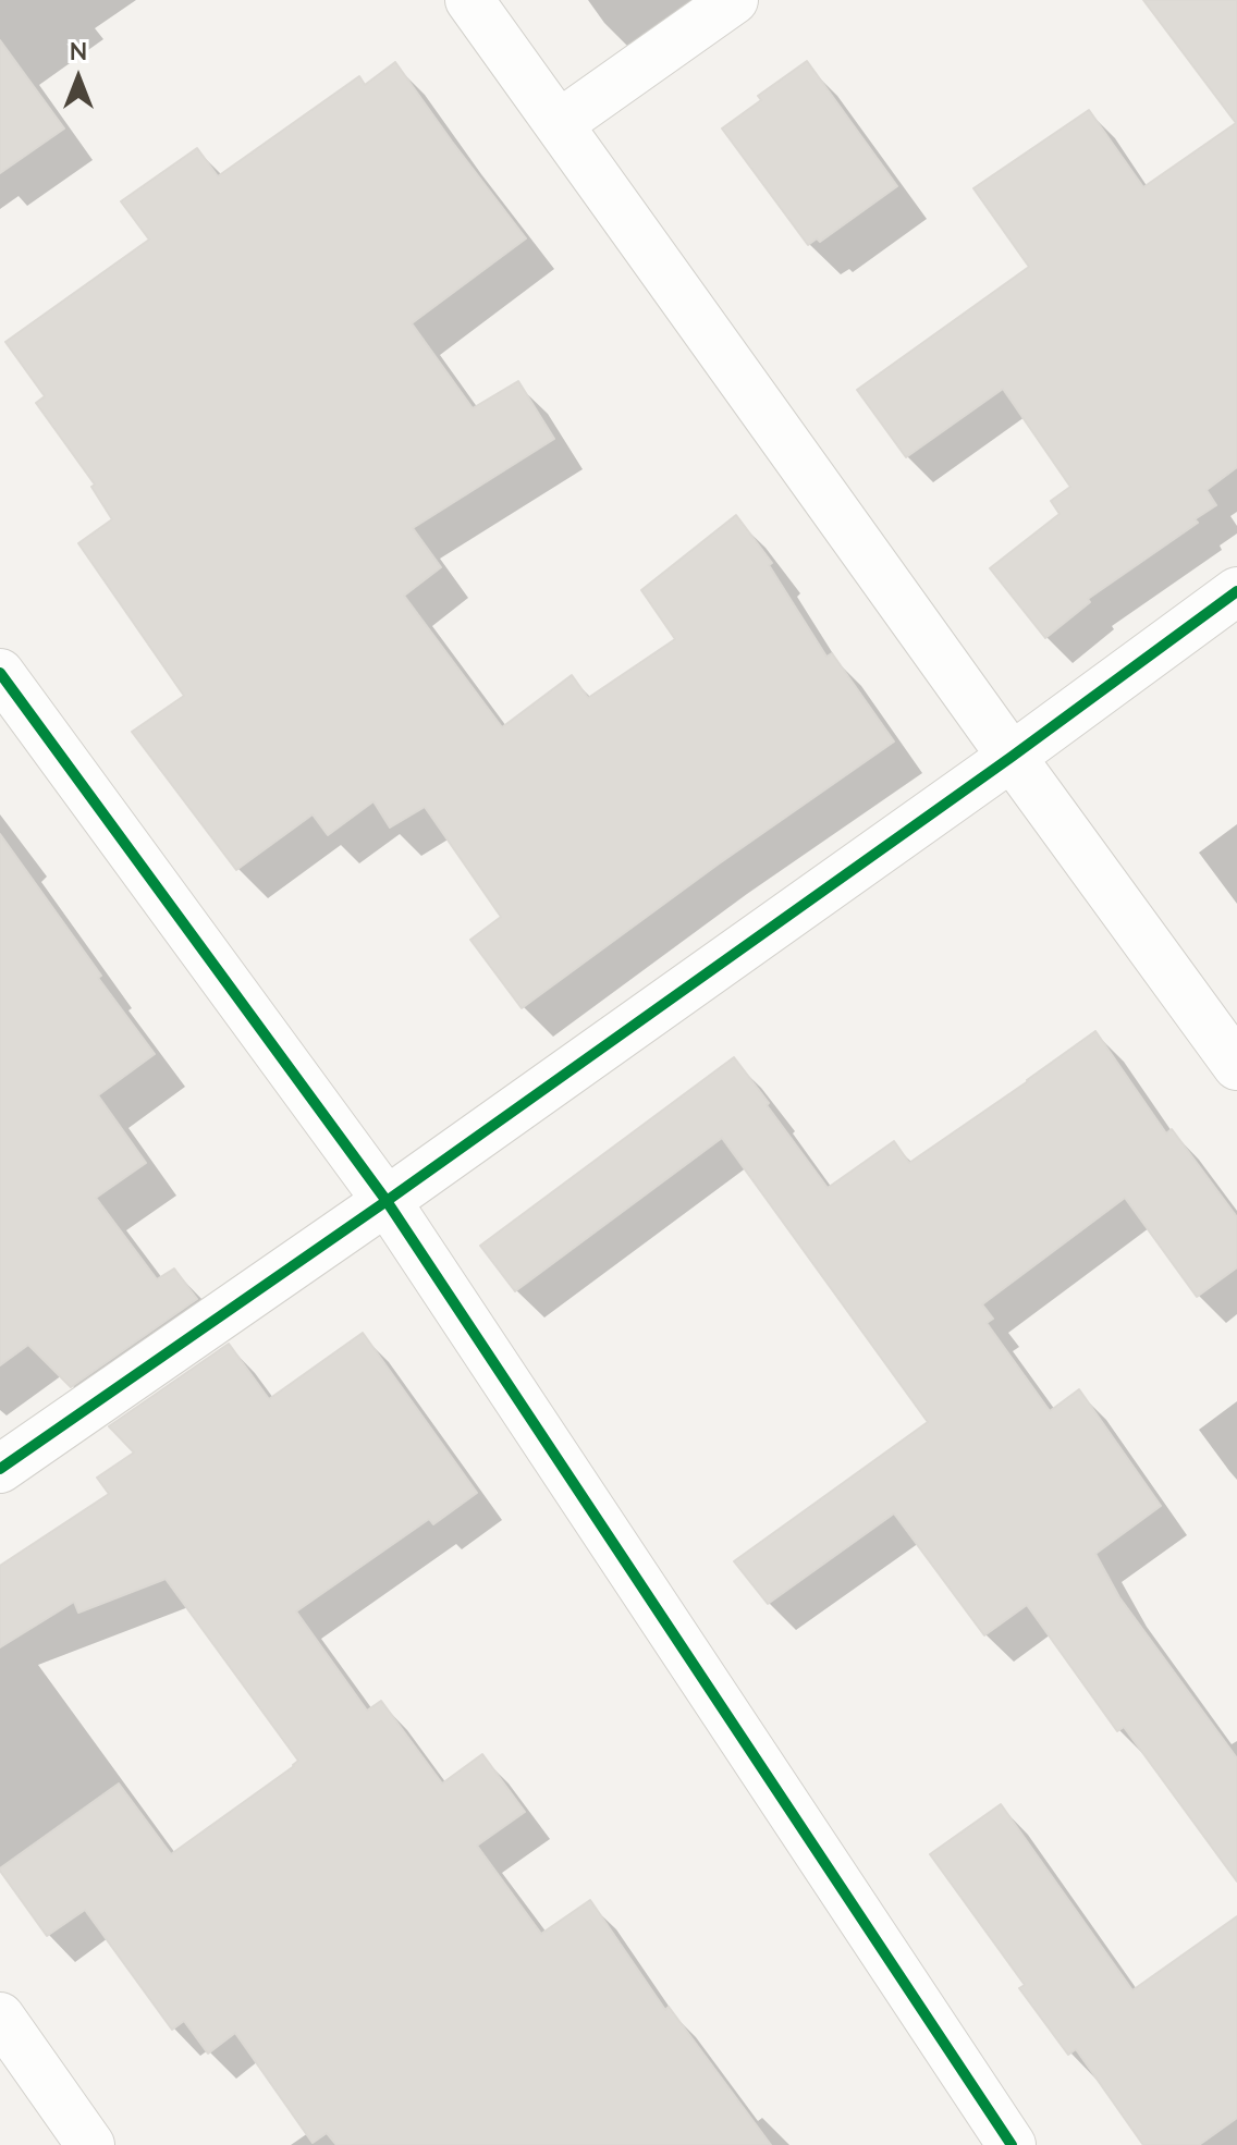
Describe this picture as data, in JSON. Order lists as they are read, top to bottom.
{
  "north": "top"
}
